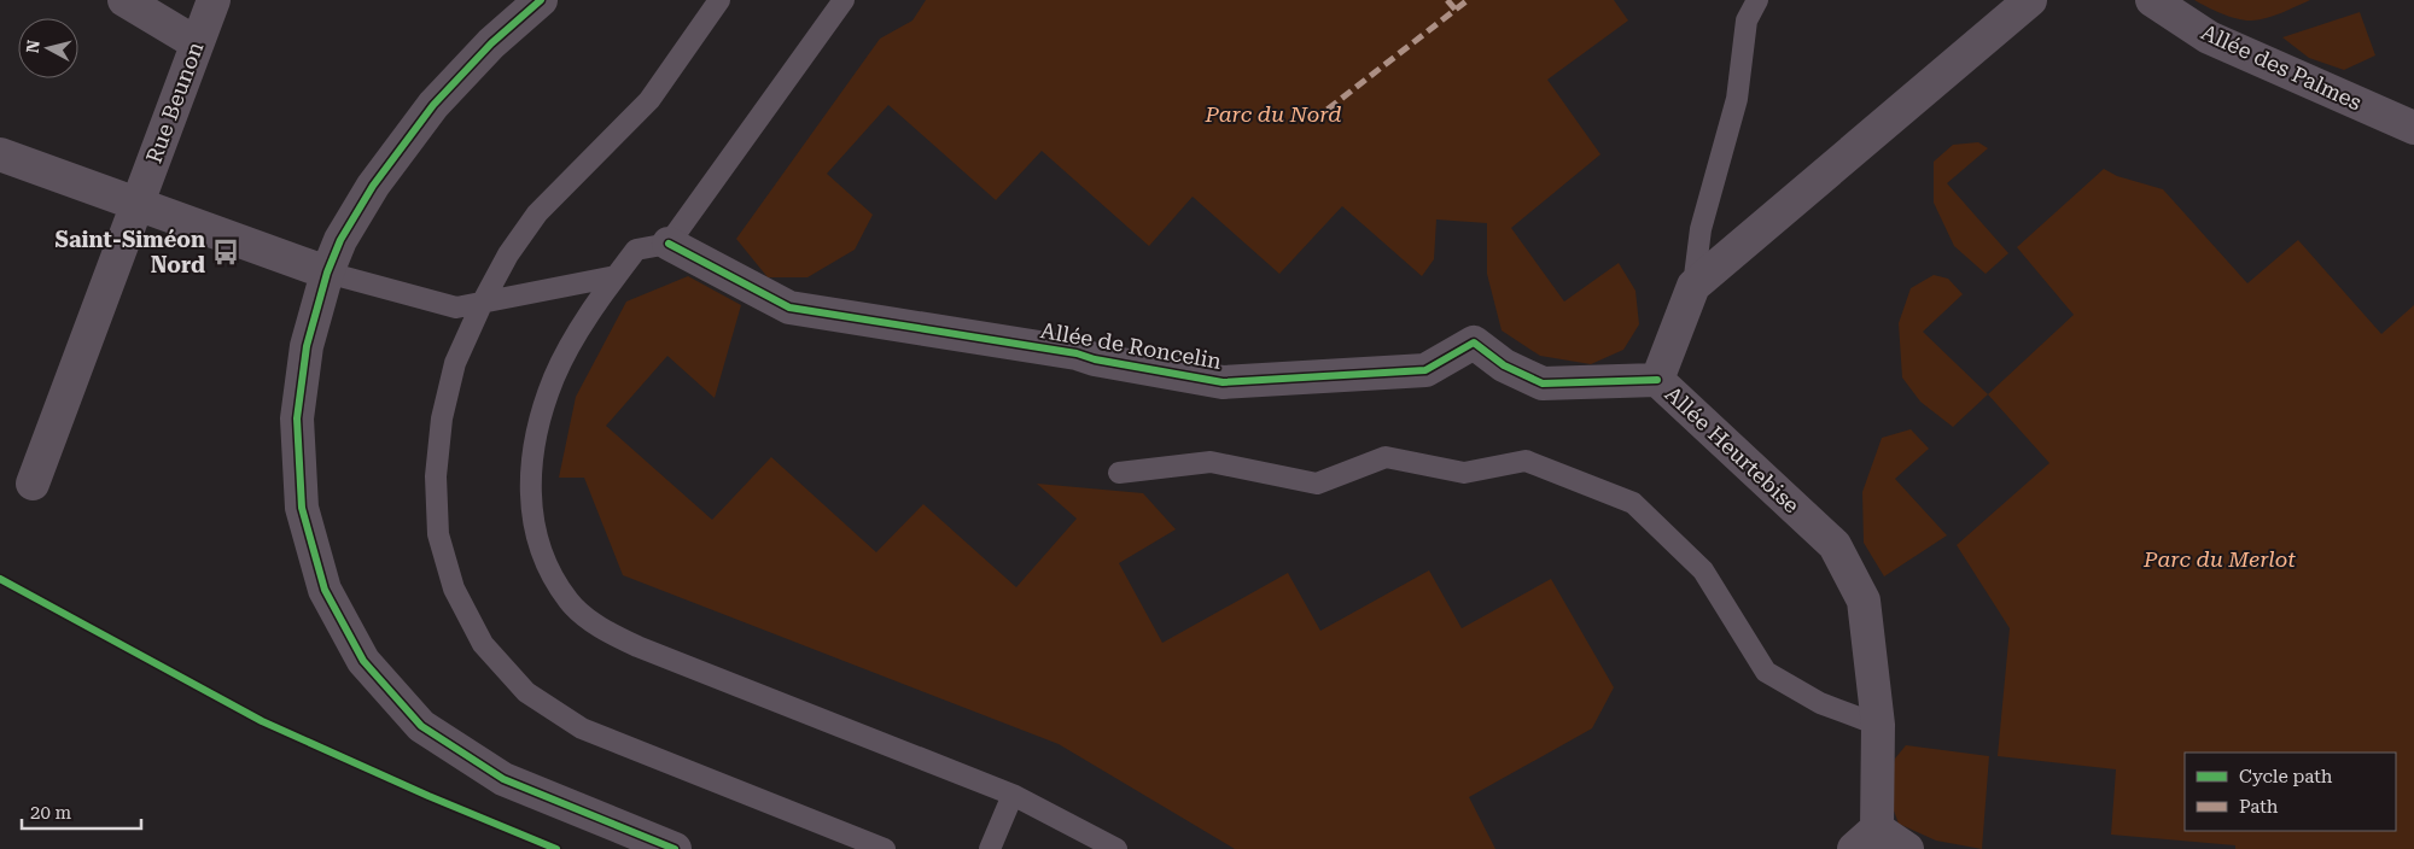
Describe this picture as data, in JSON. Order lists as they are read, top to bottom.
{
  "streets": {
    "street": [
      "Allée des Palmes",
      "Rue Beunon",
      "Allée de Roncelin",
      "Allée Heurtebise"
    ]
  },
  "crossings": [
    ["Allée de Roncelin", "Allée Heurtebise"]
  ],
  "parks": ["Parc du Nord", "Parc du Merlot"],
  "places": {
    "bus stop": ["Saint-Siméon Nord"]
  },
  "legend": ["Cycle path", "Path"],
  "scale_bar": "20 m",
  "north": "left"
}
